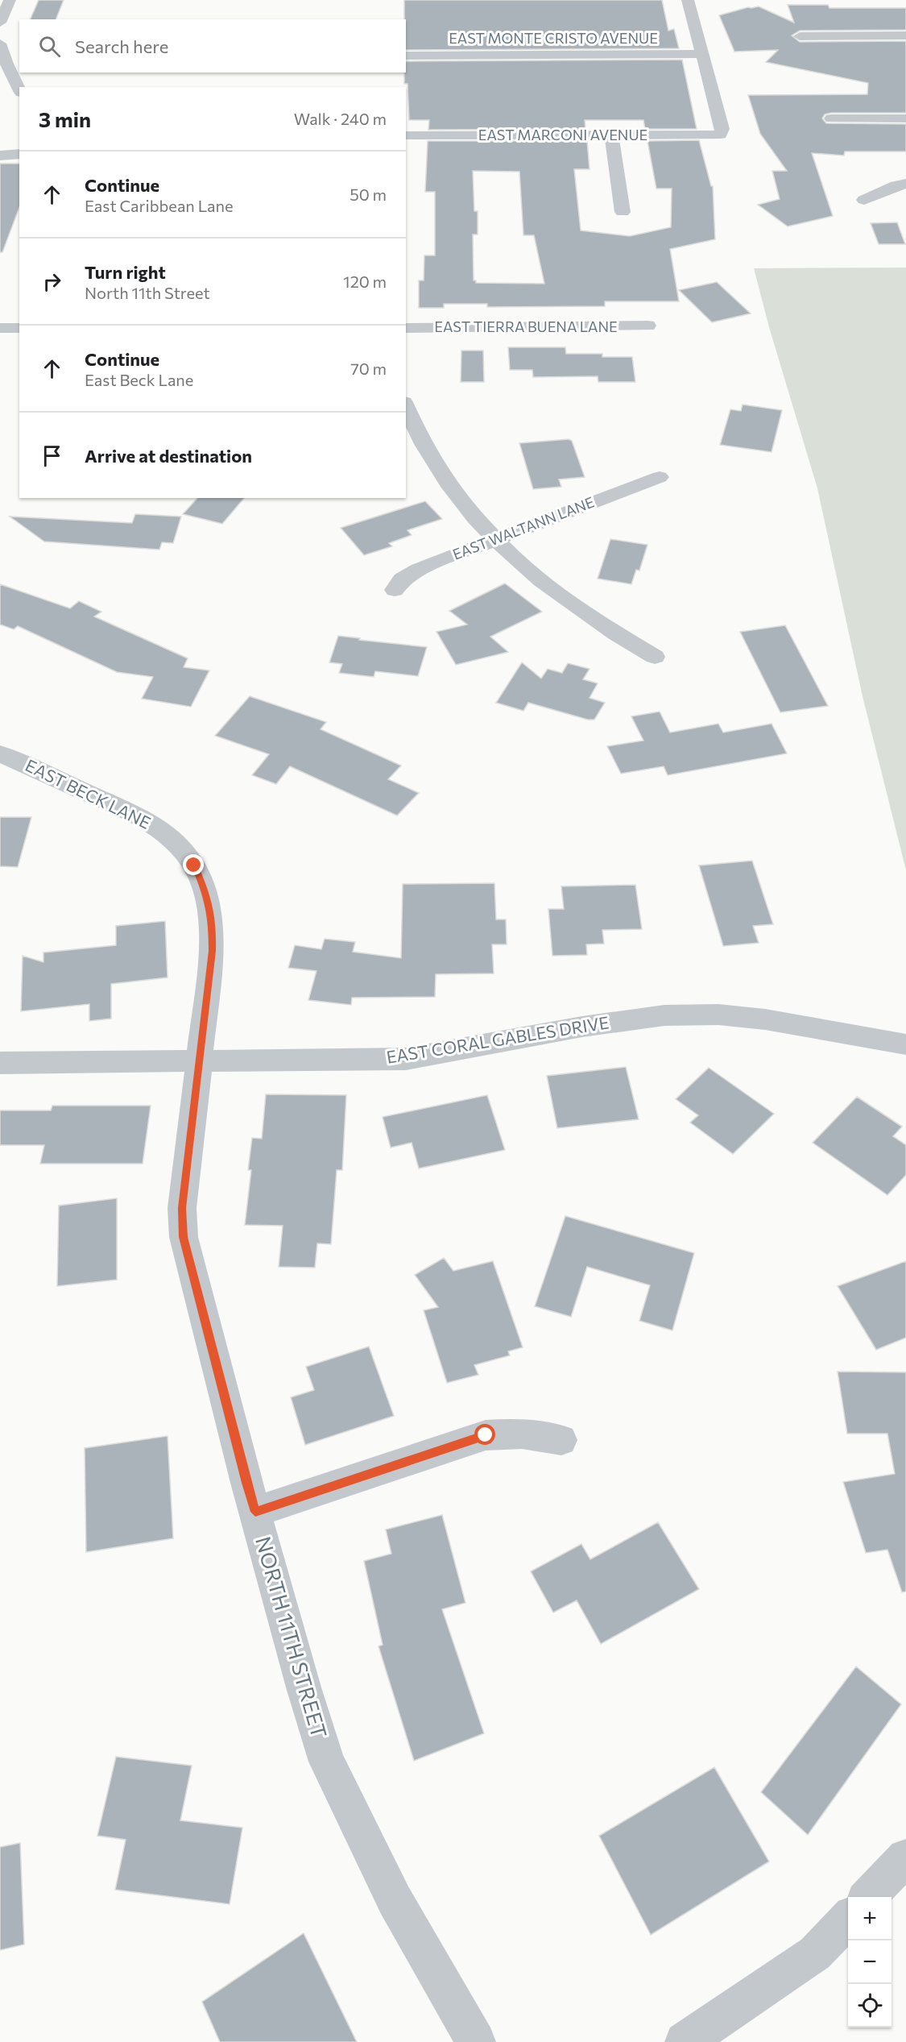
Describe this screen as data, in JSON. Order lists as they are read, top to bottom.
{
  "streets": {
    "street": [
      "EAST MONTE CRISTO AVENUE",
      "EAST MARCONI AVENUE",
      "EAST TIERRA BUENA LANE",
      "EAST WALTANN LANE",
      "EAST BECK LANE",
      "EAST CORAL GABLES DRIVE",
      "NORTH 11TH STREET"
    ]
  },
  "crossings": [
    ["EAST MONTE CRISTO AVENUE", "EAST MARCONI AVENUE"],
    ["EAST BECK LANE", "EAST CORAL GABLES DRIVE"],
    ["EAST BECK LANE", "NORTH 11TH STREET"],
    ["EAST CORAL GABLES DRIVE", "NORTH 11TH STREET"]
  ],
  "page": {
    "search": "Search here",
    "heading": ["3 min", "Walk · 240 m"],
    "list": [
      ["Continue", "East Caribbean Lane", "50 m"],
      ["Turn right", "North 11th Street", "120 m"],
      ["Continue", "East Beck Lane", "70 m"],
      "Arrive at destination"
    ],
    "map_buttons": ["+", "−"]
  }
}
